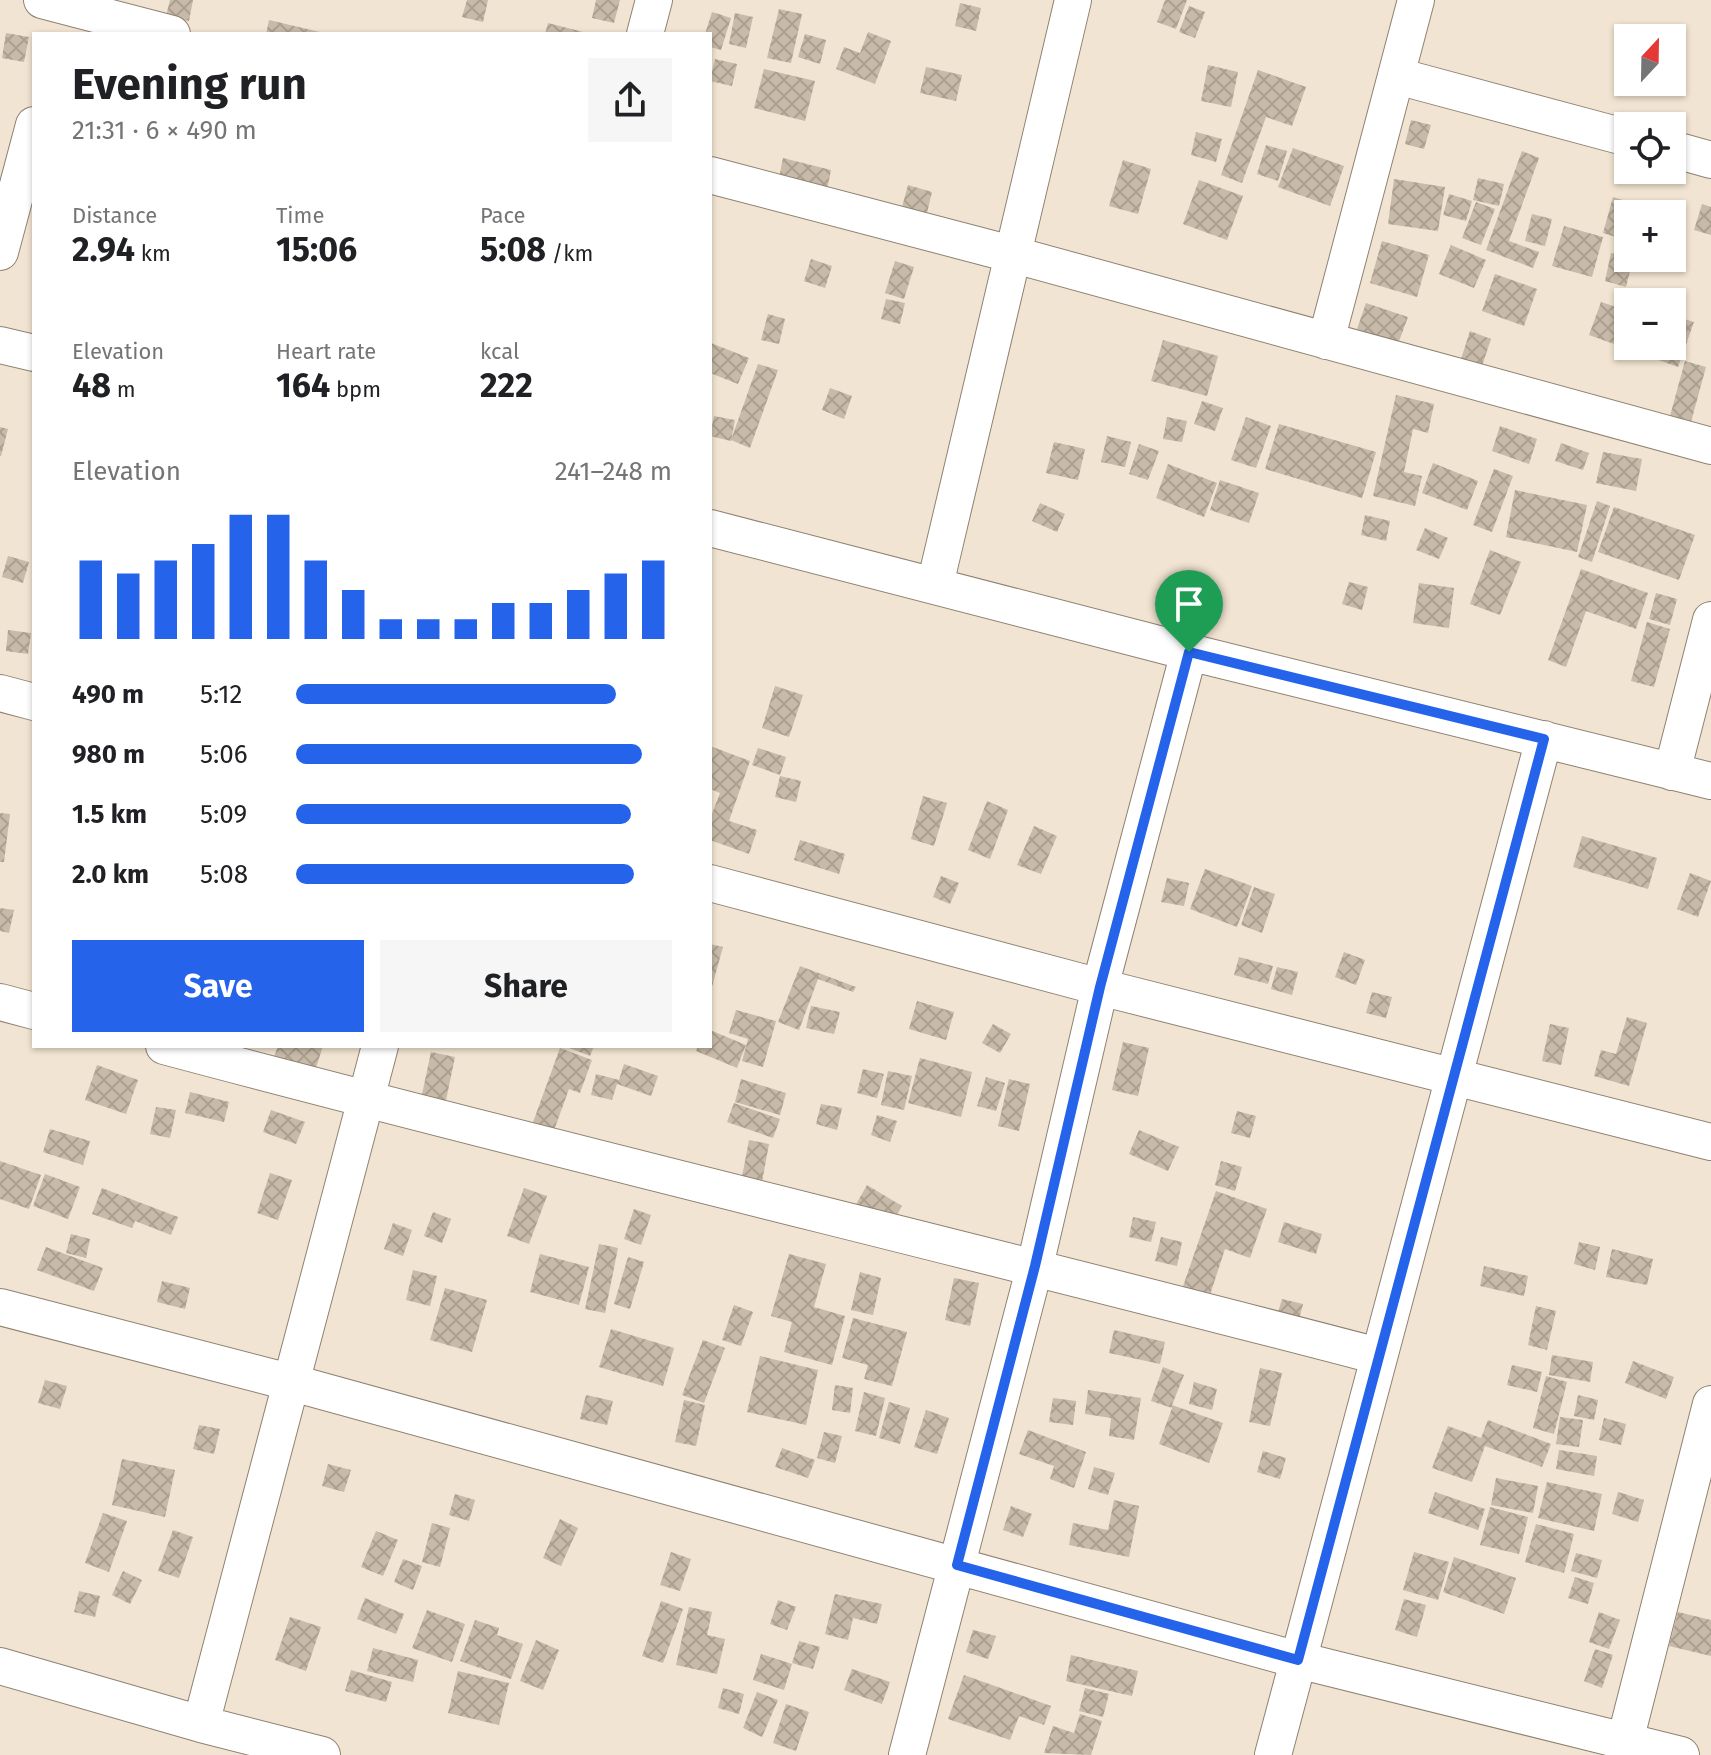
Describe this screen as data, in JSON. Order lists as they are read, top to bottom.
{
  "north": "top",
  "page": {
    "map_buttons": ["+", "−"],
    "heading": ["Evening run", "21:31 · 6 × 490 m"],
    "stats": [
      ["Distance", "2.94 km"],
      ["Time", "15:06"],
      ["Pace", "5:08 /km"],
      ["Elevation", "48 m"],
      ["Heart rate", "164 bpm"],
      ["kcal", "222"]
    ],
    "chart": ["Elevation", "241–248 m"],
    "list": [
      {
        "name": "490 m",
        "note": "5:12"
      },
      {
        "name": "980 m",
        "note": "5:06"
      },
      {
        "name": "1.5 km",
        "note": "5:09"
      },
      {
        "name": "2.0 km",
        "note": "5:08"
      }
    ],
    "buttons": ["Save", "Share"]
  }
}
